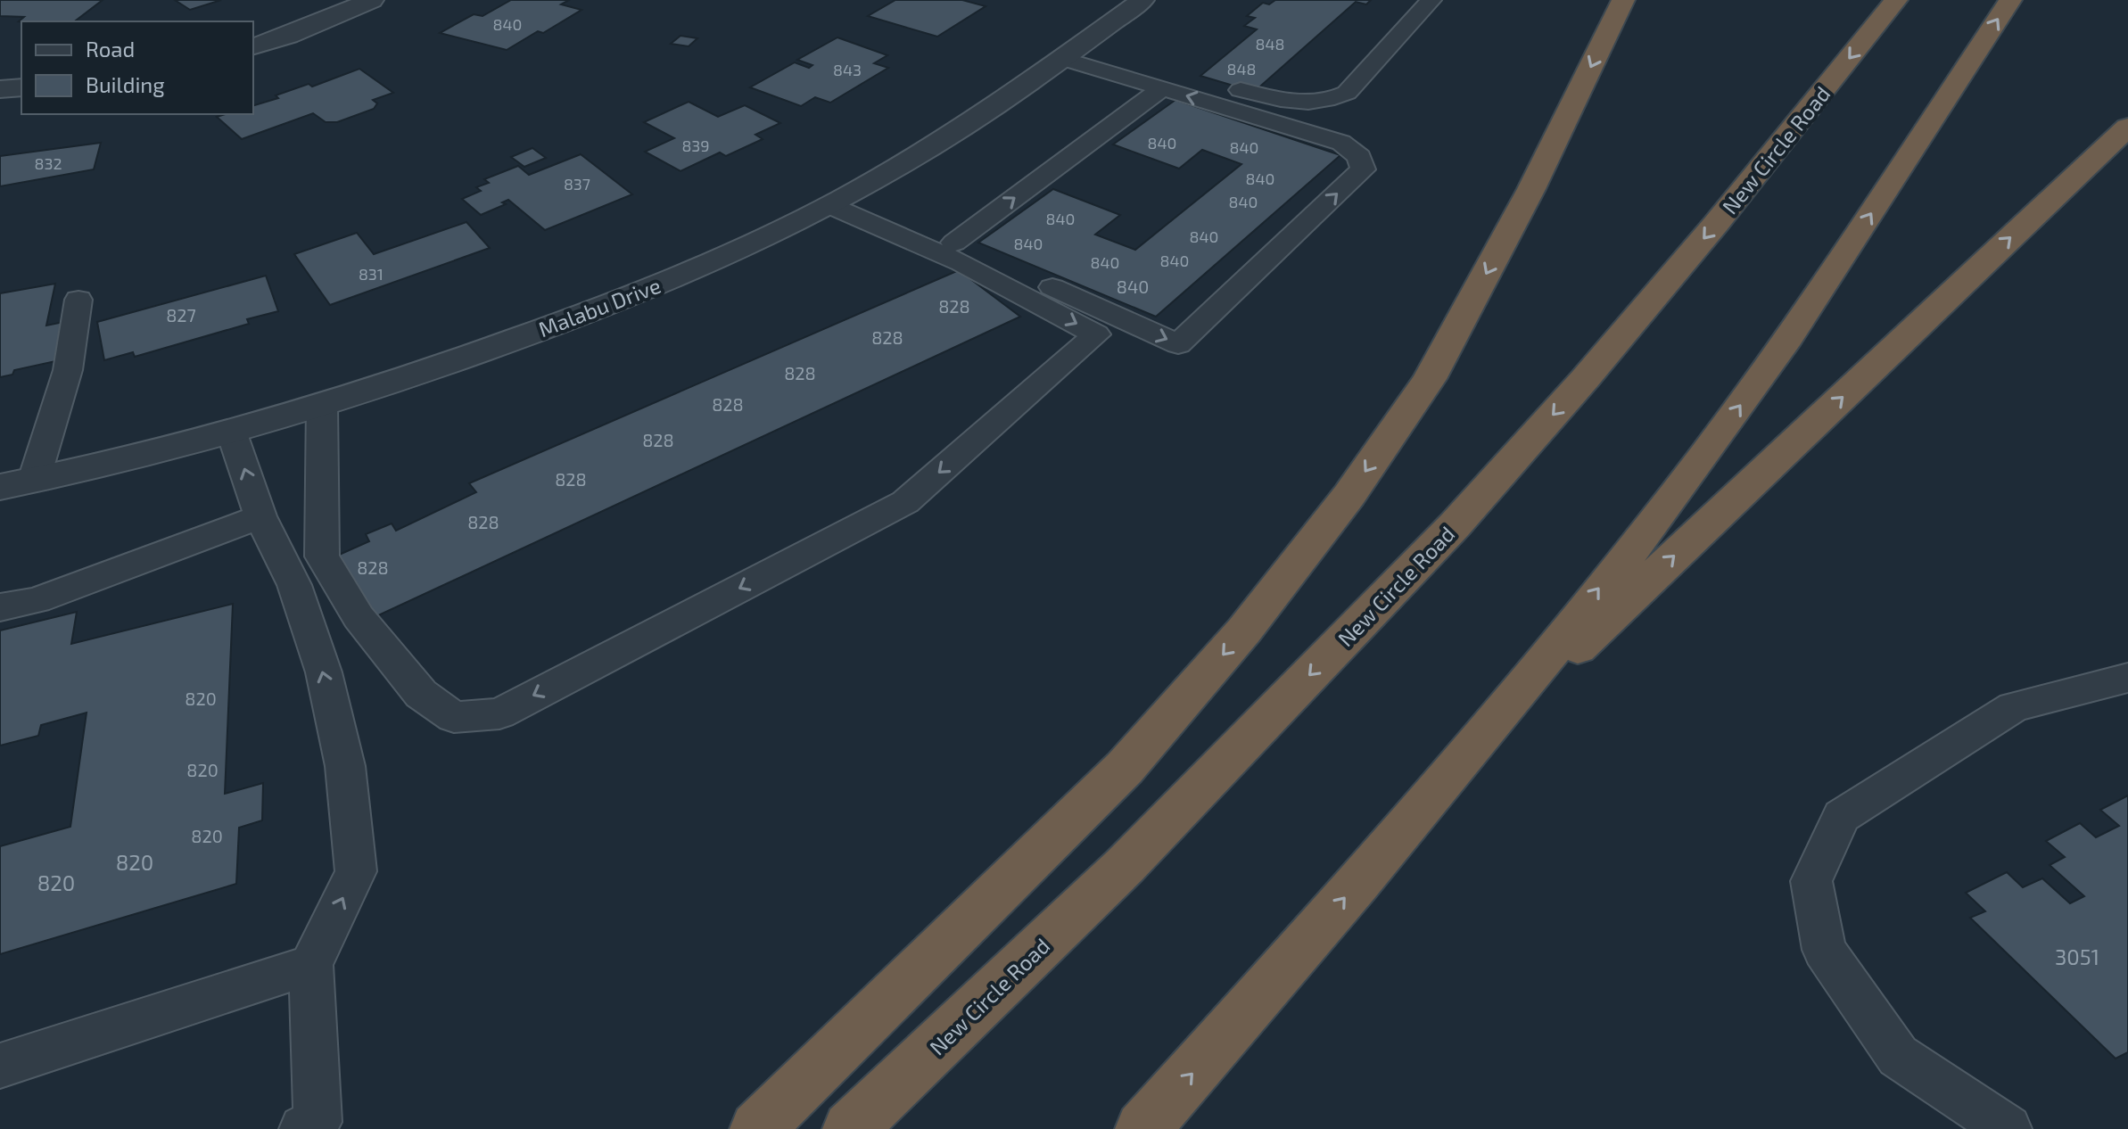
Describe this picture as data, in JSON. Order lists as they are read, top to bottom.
{
  "streets": {
    "highway": ["New Circle Road"],
    "street": ["Malabu Drive"]
  },
  "house_numbers": [
    "840",
    "848",
    "848",
    "843",
    "840",
    "839",
    "840",
    "832",
    "840",
    "837",
    "840",
    "840",
    "840",
    "840",
    "840",
    "840",
    "831",
    "840",
    "828",
    "827",
    "828",
    "828",
    "828",
    "828",
    "828",
    "828",
    "828",
    "820",
    "820",
    "820",
    "820",
    "820",
    "3051"
  ],
  "legend": ["Road", "Building"]
}
